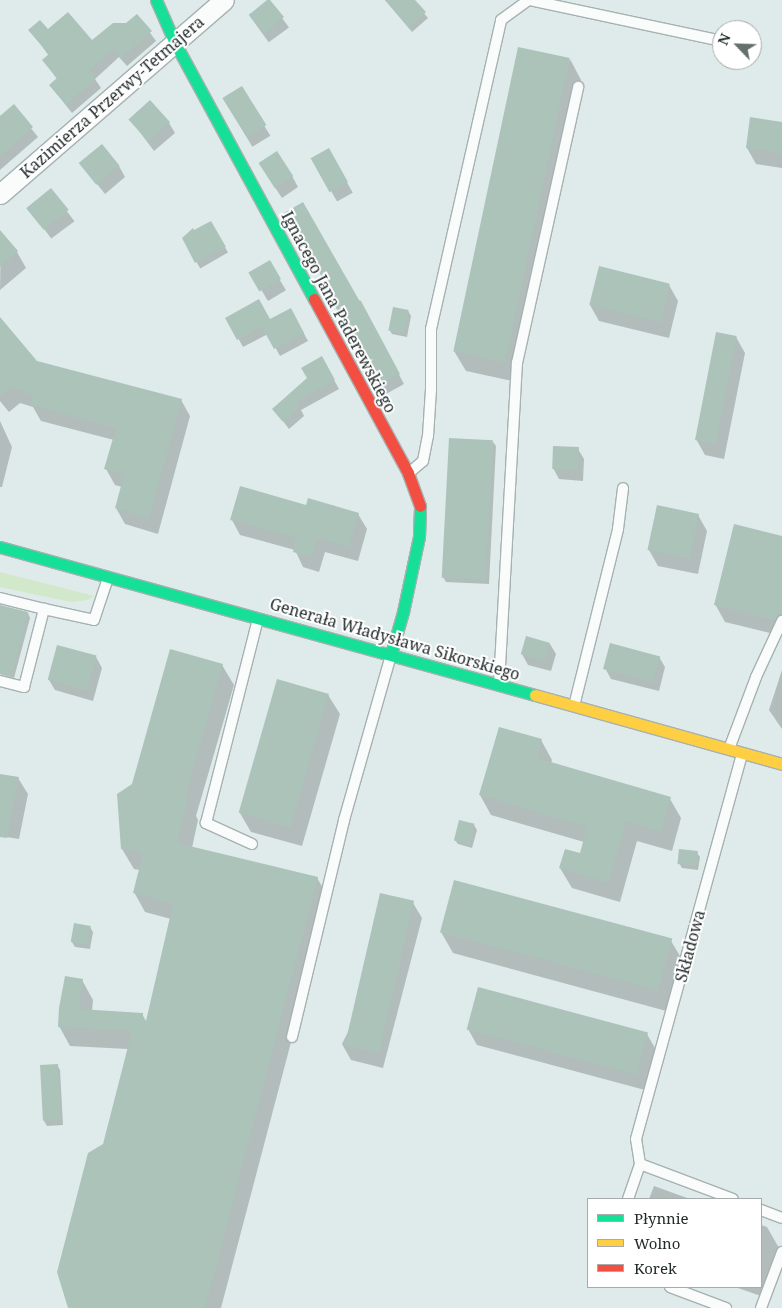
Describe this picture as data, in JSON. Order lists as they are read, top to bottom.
{
  "streets": {
    "main road": ["Ignacego Jana Paderewskiego", "Generała Władysława Sikorskiego"],
    "street": ["Kazimierza Przerwy-Tetmajera"],
    "lane": ["Składowa"]
  },
  "crossings": [
    ["Kazimierza Przerwy-Tetmajera", "Ignacego Jana Paderewskiego"],
    ["Ignacego Jana Paderewskiego", "Generała Władysława Sikorskiego"],
    ["Generała Władysława Sikorskiego", "Składowa"]
  ],
  "legend": ["Płynnie", "Wolno", "Korek"],
  "north": "top left"
}
